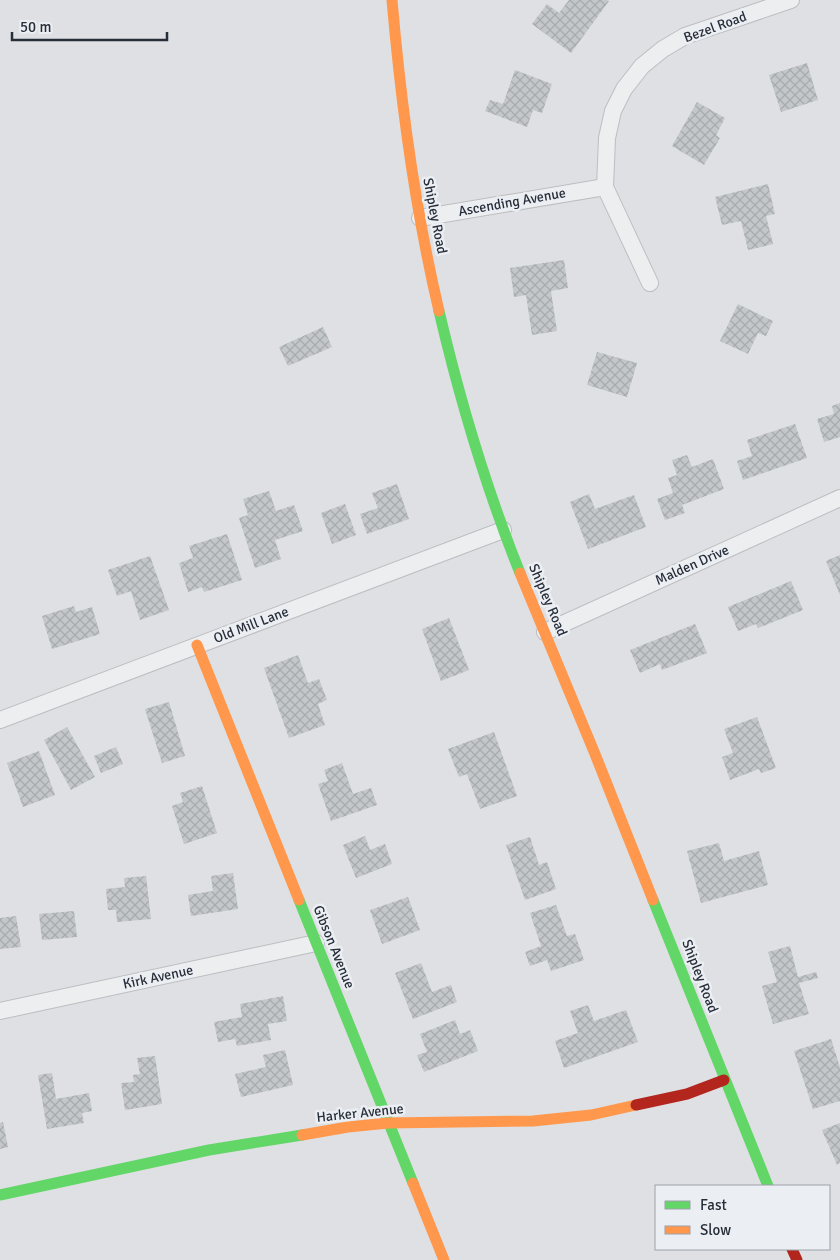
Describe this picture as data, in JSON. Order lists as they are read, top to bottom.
{
  "streets": {
    "street": [
      "Bezel Road",
      "Ascending Avenue",
      "Shipley Road",
      "Malden Drive",
      "Old Mill Lane",
      "Gibson Avenue",
      "Kirk Avenue",
      "Harker Avenue"
    ]
  },
  "crossings": [
    ["Bezel Road", "Ascending Avenue"],
    ["Ascending Avenue", "Shipley Road"],
    ["Shipley Road", "Malden Drive"],
    ["Shipley Road", "Old Mill Lane"],
    ["Shipley Road", "Harker Avenue"],
    ["Old Mill Lane", "Gibson Avenue"],
    ["Gibson Avenue", "Kirk Avenue"],
    ["Gibson Avenue", "Harker Avenue"]
  ],
  "legend": ["Fast", "Slow"],
  "scale_bar": "50 m"
}
